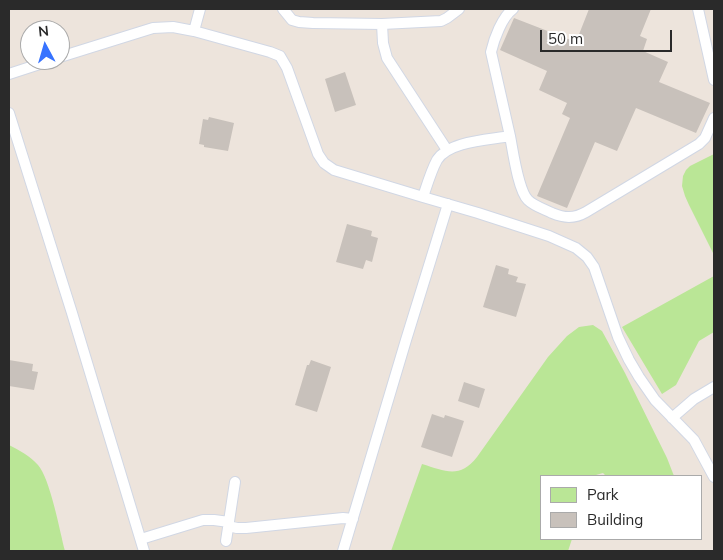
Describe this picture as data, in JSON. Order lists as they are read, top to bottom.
{
  "legend": ["Park", "Building"],
  "scale_bar": "50 m",
  "north": "top"
}
